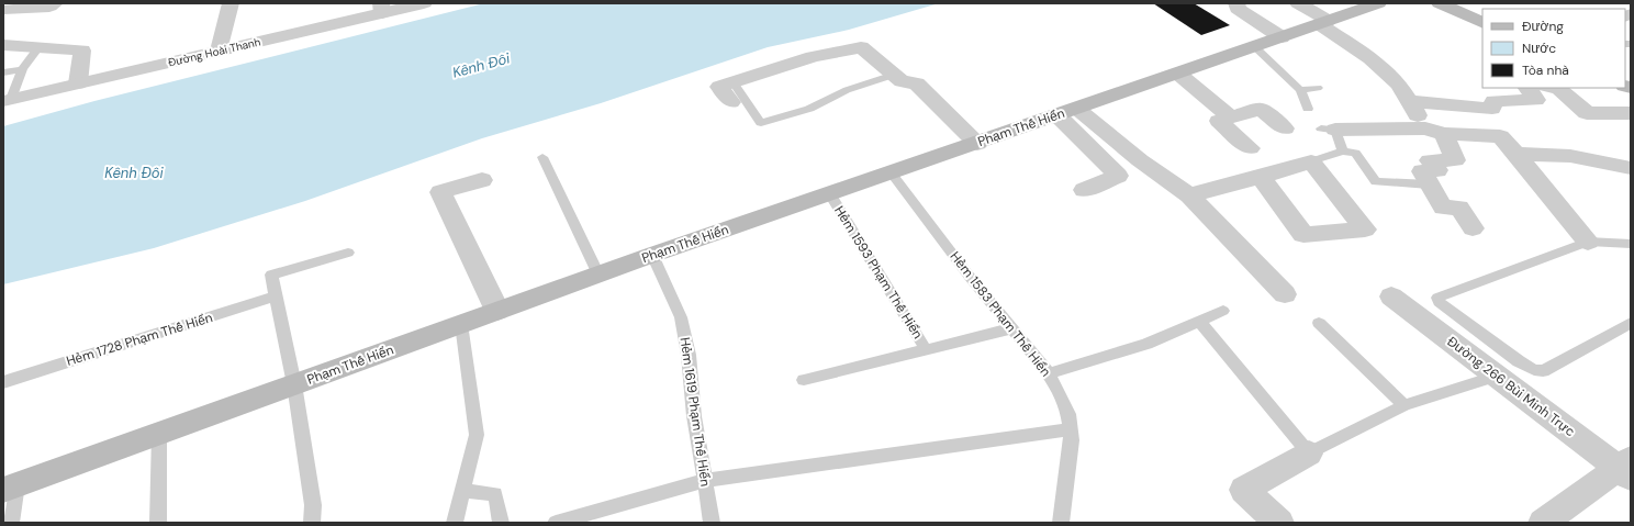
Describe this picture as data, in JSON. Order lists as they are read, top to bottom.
{
  "streets": {
    "main road": ["Phạm Thế Hiển"],
    "street": ["Đường Hoài Thanh", "Đường 266 Bùi Minh Trực"],
    "lane": [
      "Hẻm 1593 Phạm Thế Hiển",
      "Hẻm 1583 Phạm Thế Hiển",
      "Hẻm 1728 Phạm Thế Hiển",
      "Hẻm 1619 Phạm Thế Hiển"
    ]
  },
  "crossings": [
    ["Phạm Thế Hiển", "Hẻm 1593 Phạm Thế Hiển"],
    ["Phạm Thế Hiển", "Hẻm 1583 Phạm Thế Hiển"],
    ["Phạm Thế Hiển", "Hẻm 1619 Phạm Thế Hiển"]
  ],
  "water": ["Kênh Đôi"],
  "legend": ["Đường", "Nước", "Tòa nhà"]
}
